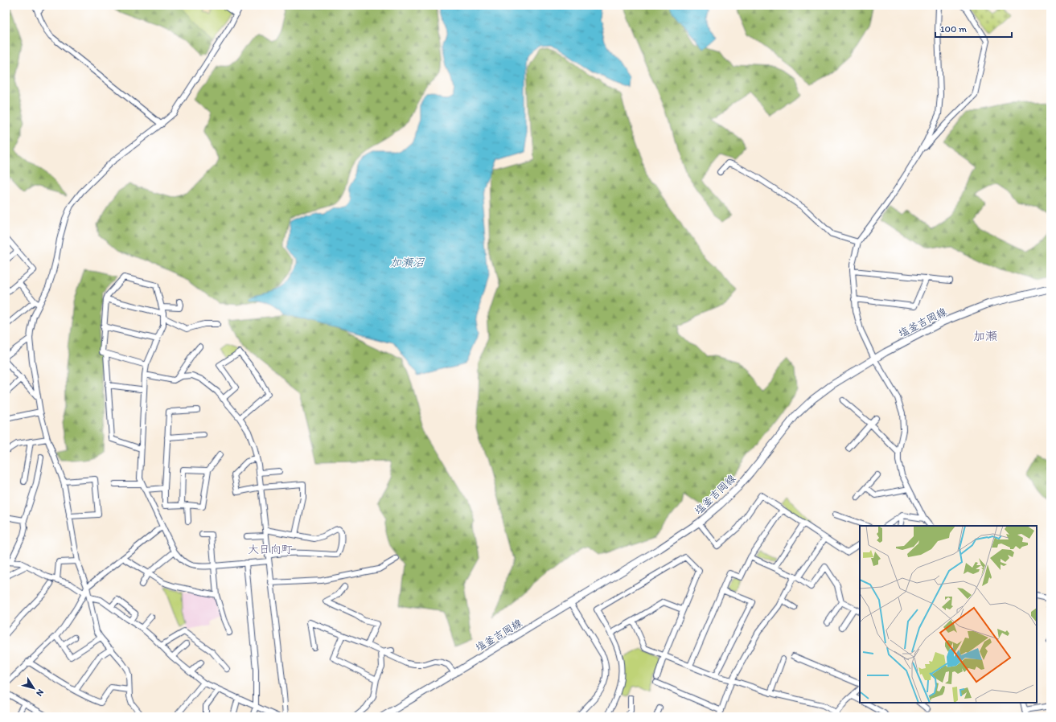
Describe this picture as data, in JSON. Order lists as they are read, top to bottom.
{
  "streets": {
    "main road": ["塩釜吉岡線"]
  },
  "districts": ["加瀬", "大日向町"],
  "water": ["加瀬沼"],
  "scale_bar": "100 m",
  "north": "bottom right"
}
